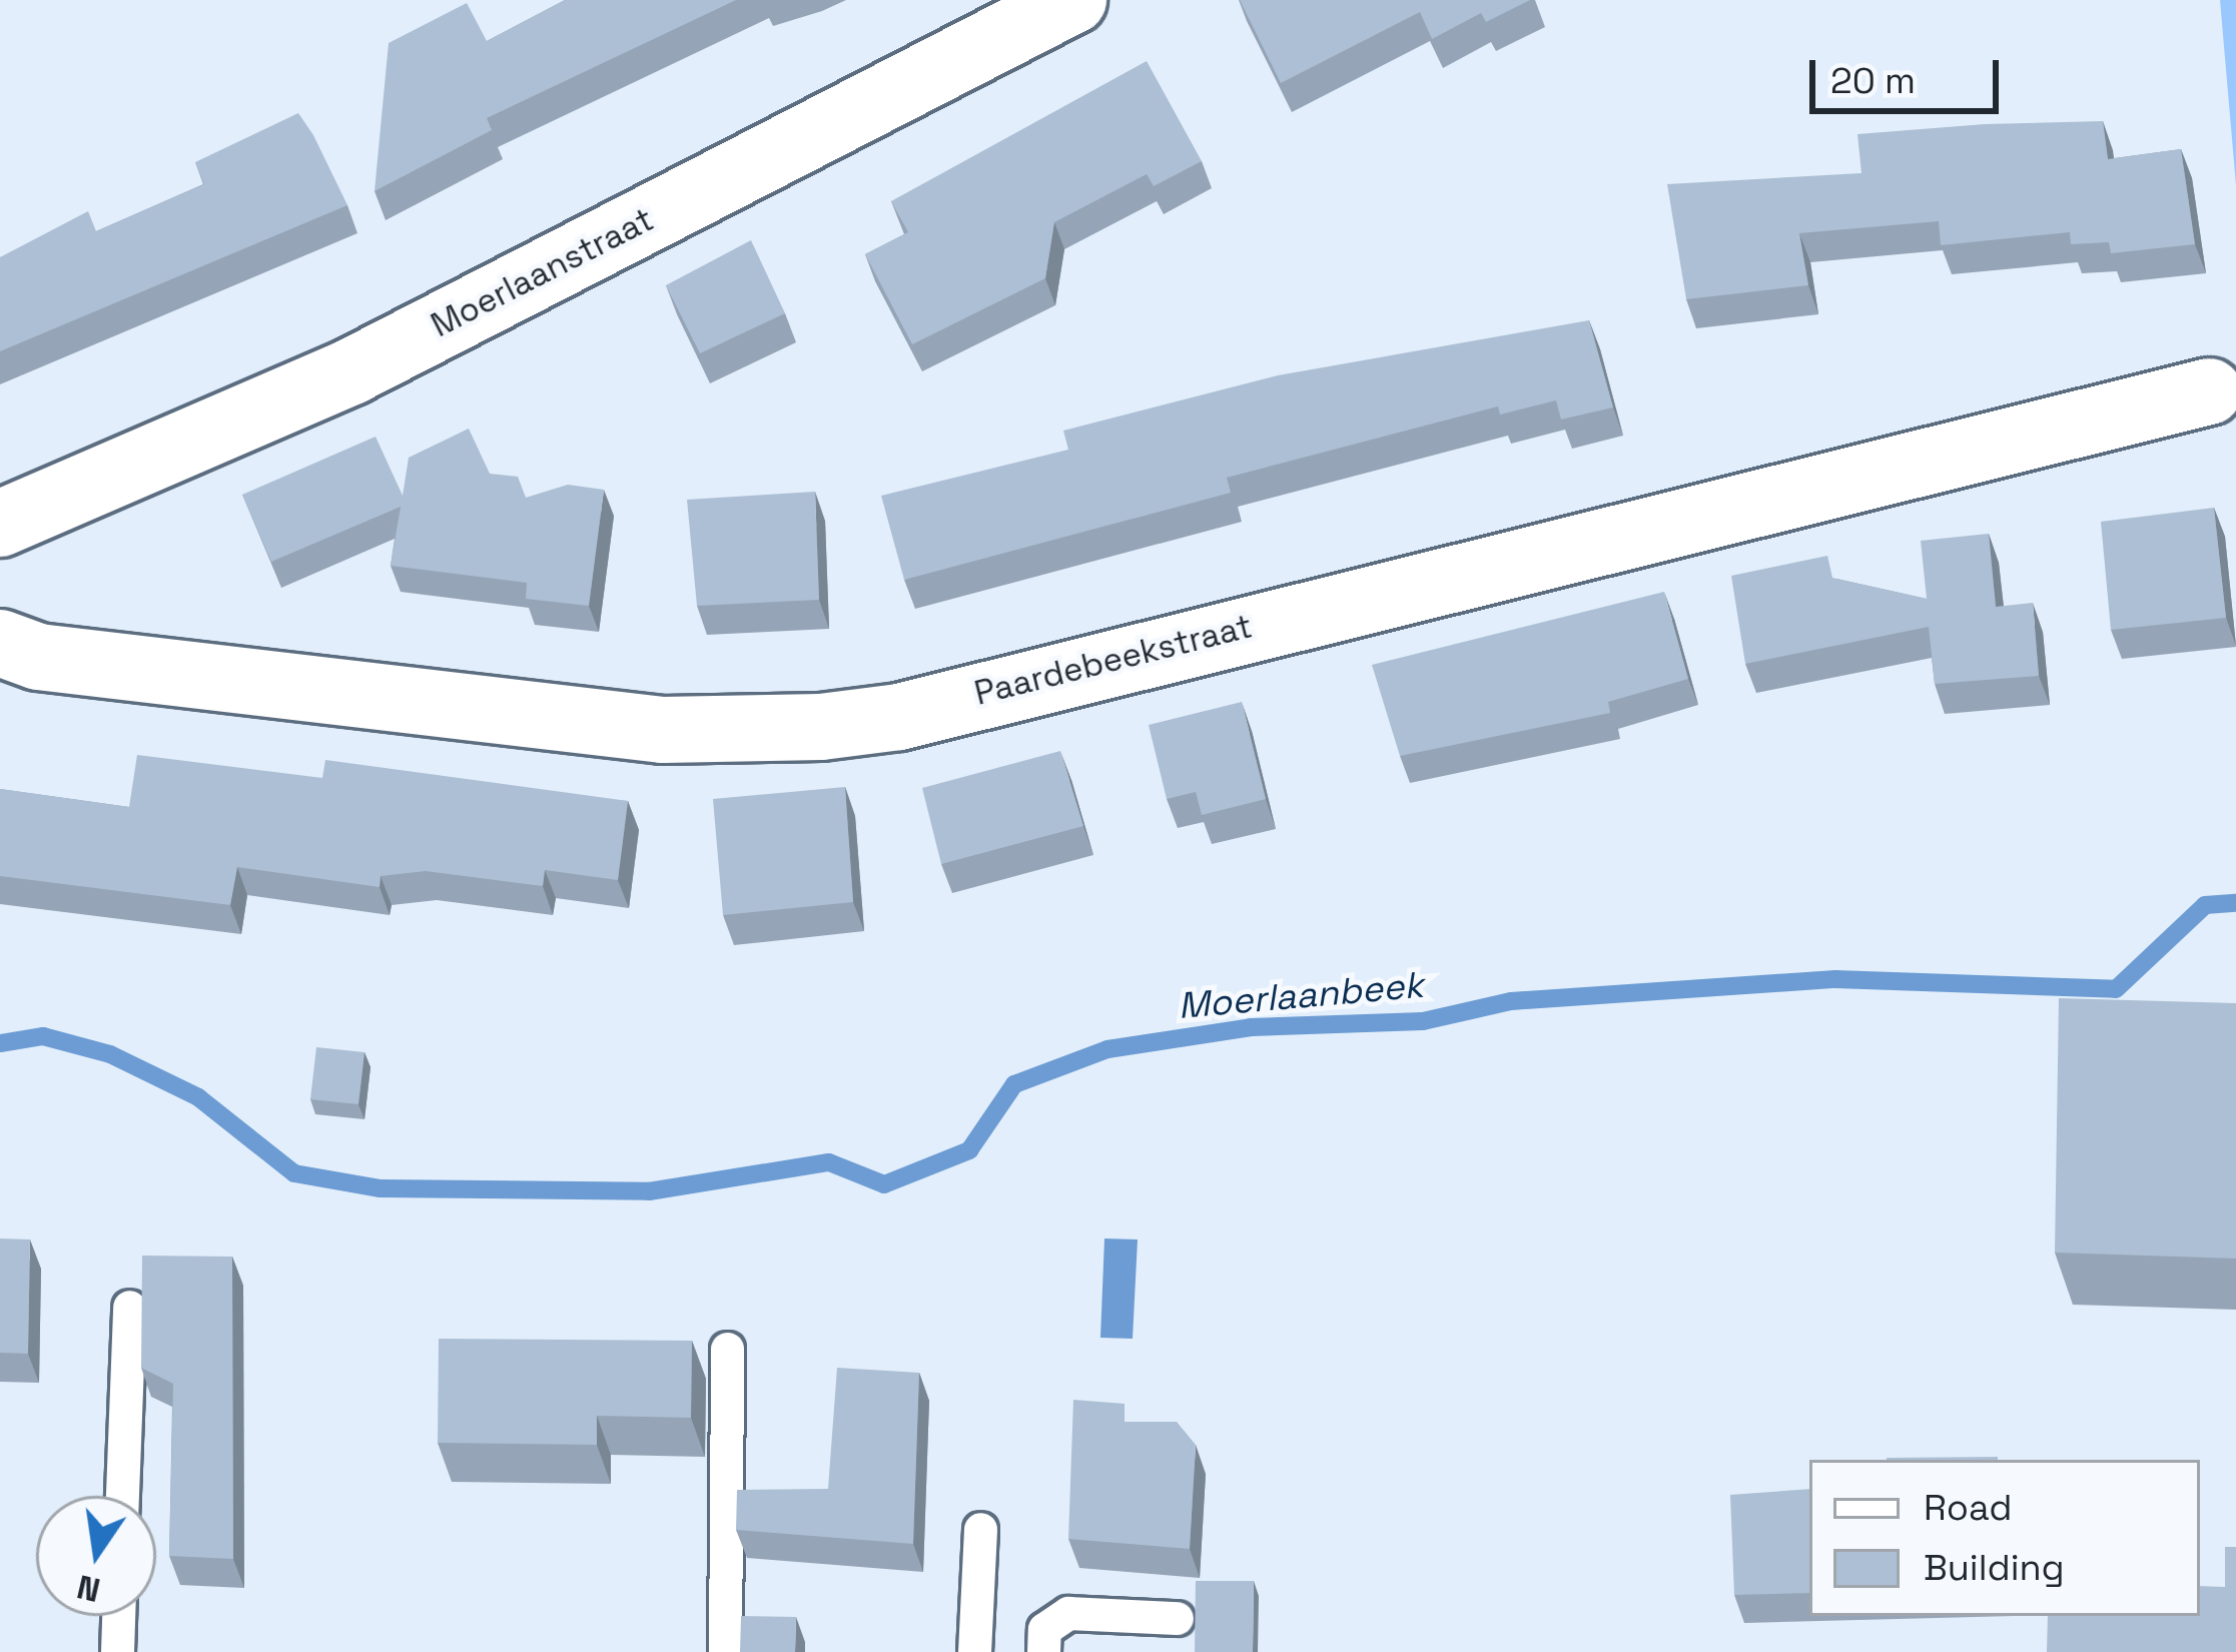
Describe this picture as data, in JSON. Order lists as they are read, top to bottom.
{
  "streets": {
    "street": ["Moerlaanstraat", "Paardebeekstraat"]
  },
  "water": ["Moerlaanbeek"],
  "legend": ["Road", "Building"],
  "scale_bar": "20 m",
  "north": "bottom"
}
